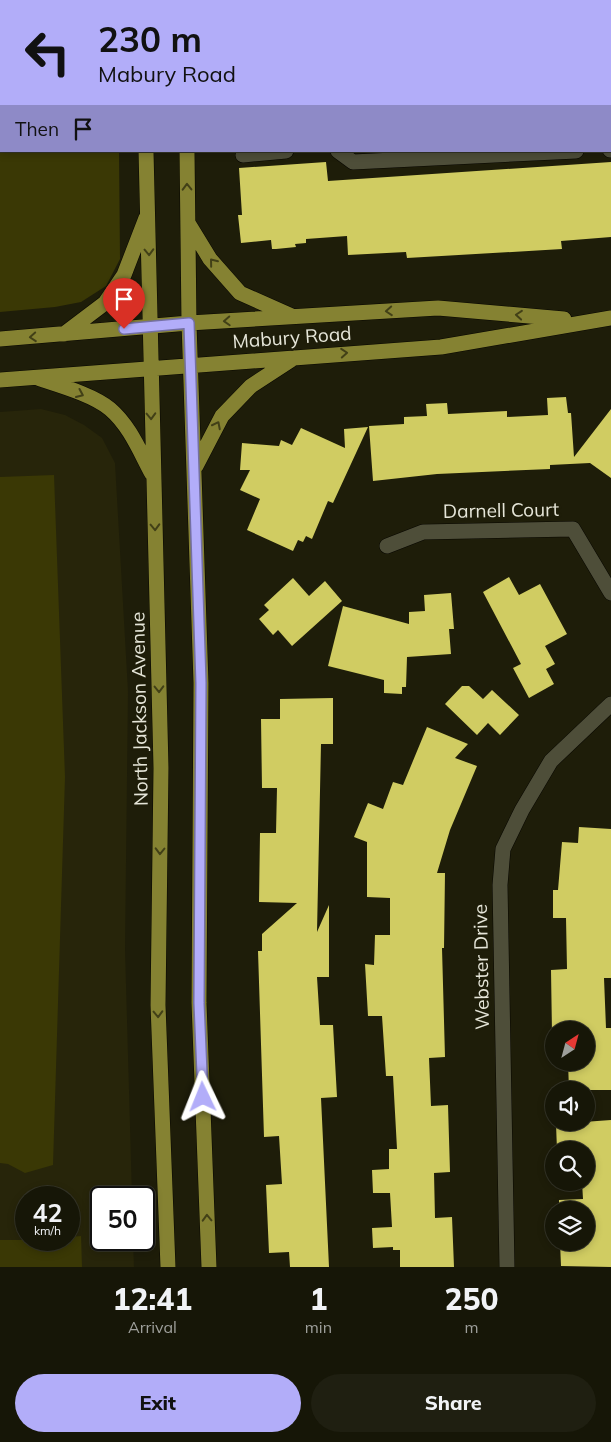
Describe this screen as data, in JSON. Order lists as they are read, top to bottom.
{
  "streets": {
    "main road": ["Mabury Road", "North Jackson Avenue"],
    "street": ["Darnell Court", "Webster Drive"]
  },
  "crossings": [
    ["Mabury Road", "North Jackson Avenue"]
  ],
  "north": "top right",
  "page": {
    "turn": ["230 m", "Mabury Road"],
    "then": "Then",
    "speed": "42 km/h",
    "limit": "50",
    "eta": [
      "12:41",
      "Arrival",
      "1",
      "min",
      "250",
      "m"
    ],
    "buttons": ["Exit", "Share"]
  }
}
